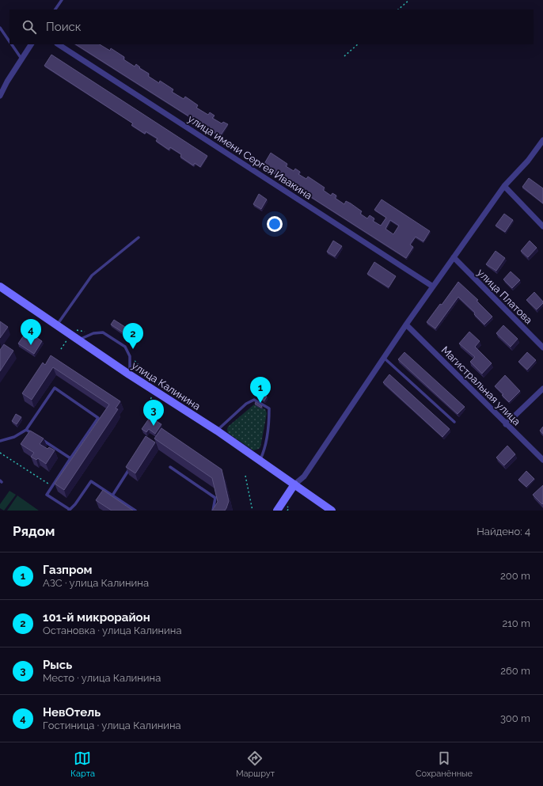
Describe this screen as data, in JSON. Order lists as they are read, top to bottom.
{
  "streets": {
    "main road": ["улица Калинина"],
    "street": ["улица имени Сергея Ивакина", "улица Платова", "Магистральная улица"]
  },
  "page": {
    "search": "Поиск",
    "pins": [
      "4",
      "2",
      "1",
      "3"
    ],
    "heading": ["Рядом", "Найдено: 4"],
    "list": [
      {
        "mark": "1",
        "name": "Газпром",
        "note": "АЗС · улица Калинина",
        "value": "200 m"
      },
      {
        "mark": "2",
        "name": "101-й микрорайон",
        "note": "Остановка · улица Калинина",
        "value": "210 m"
      },
      {
        "mark": "3",
        "name": "Рысь",
        "note": "Место · улица Калинина",
        "value": "260 m"
      },
      {
        "mark": "4",
        "name": "НевОтель",
        "note": "Гостиница · улица Калинина",
        "value": "300 m"
      }
    ],
    "nav": ["Карта", "Маршрут", "Сохранённые"]
  }
}
